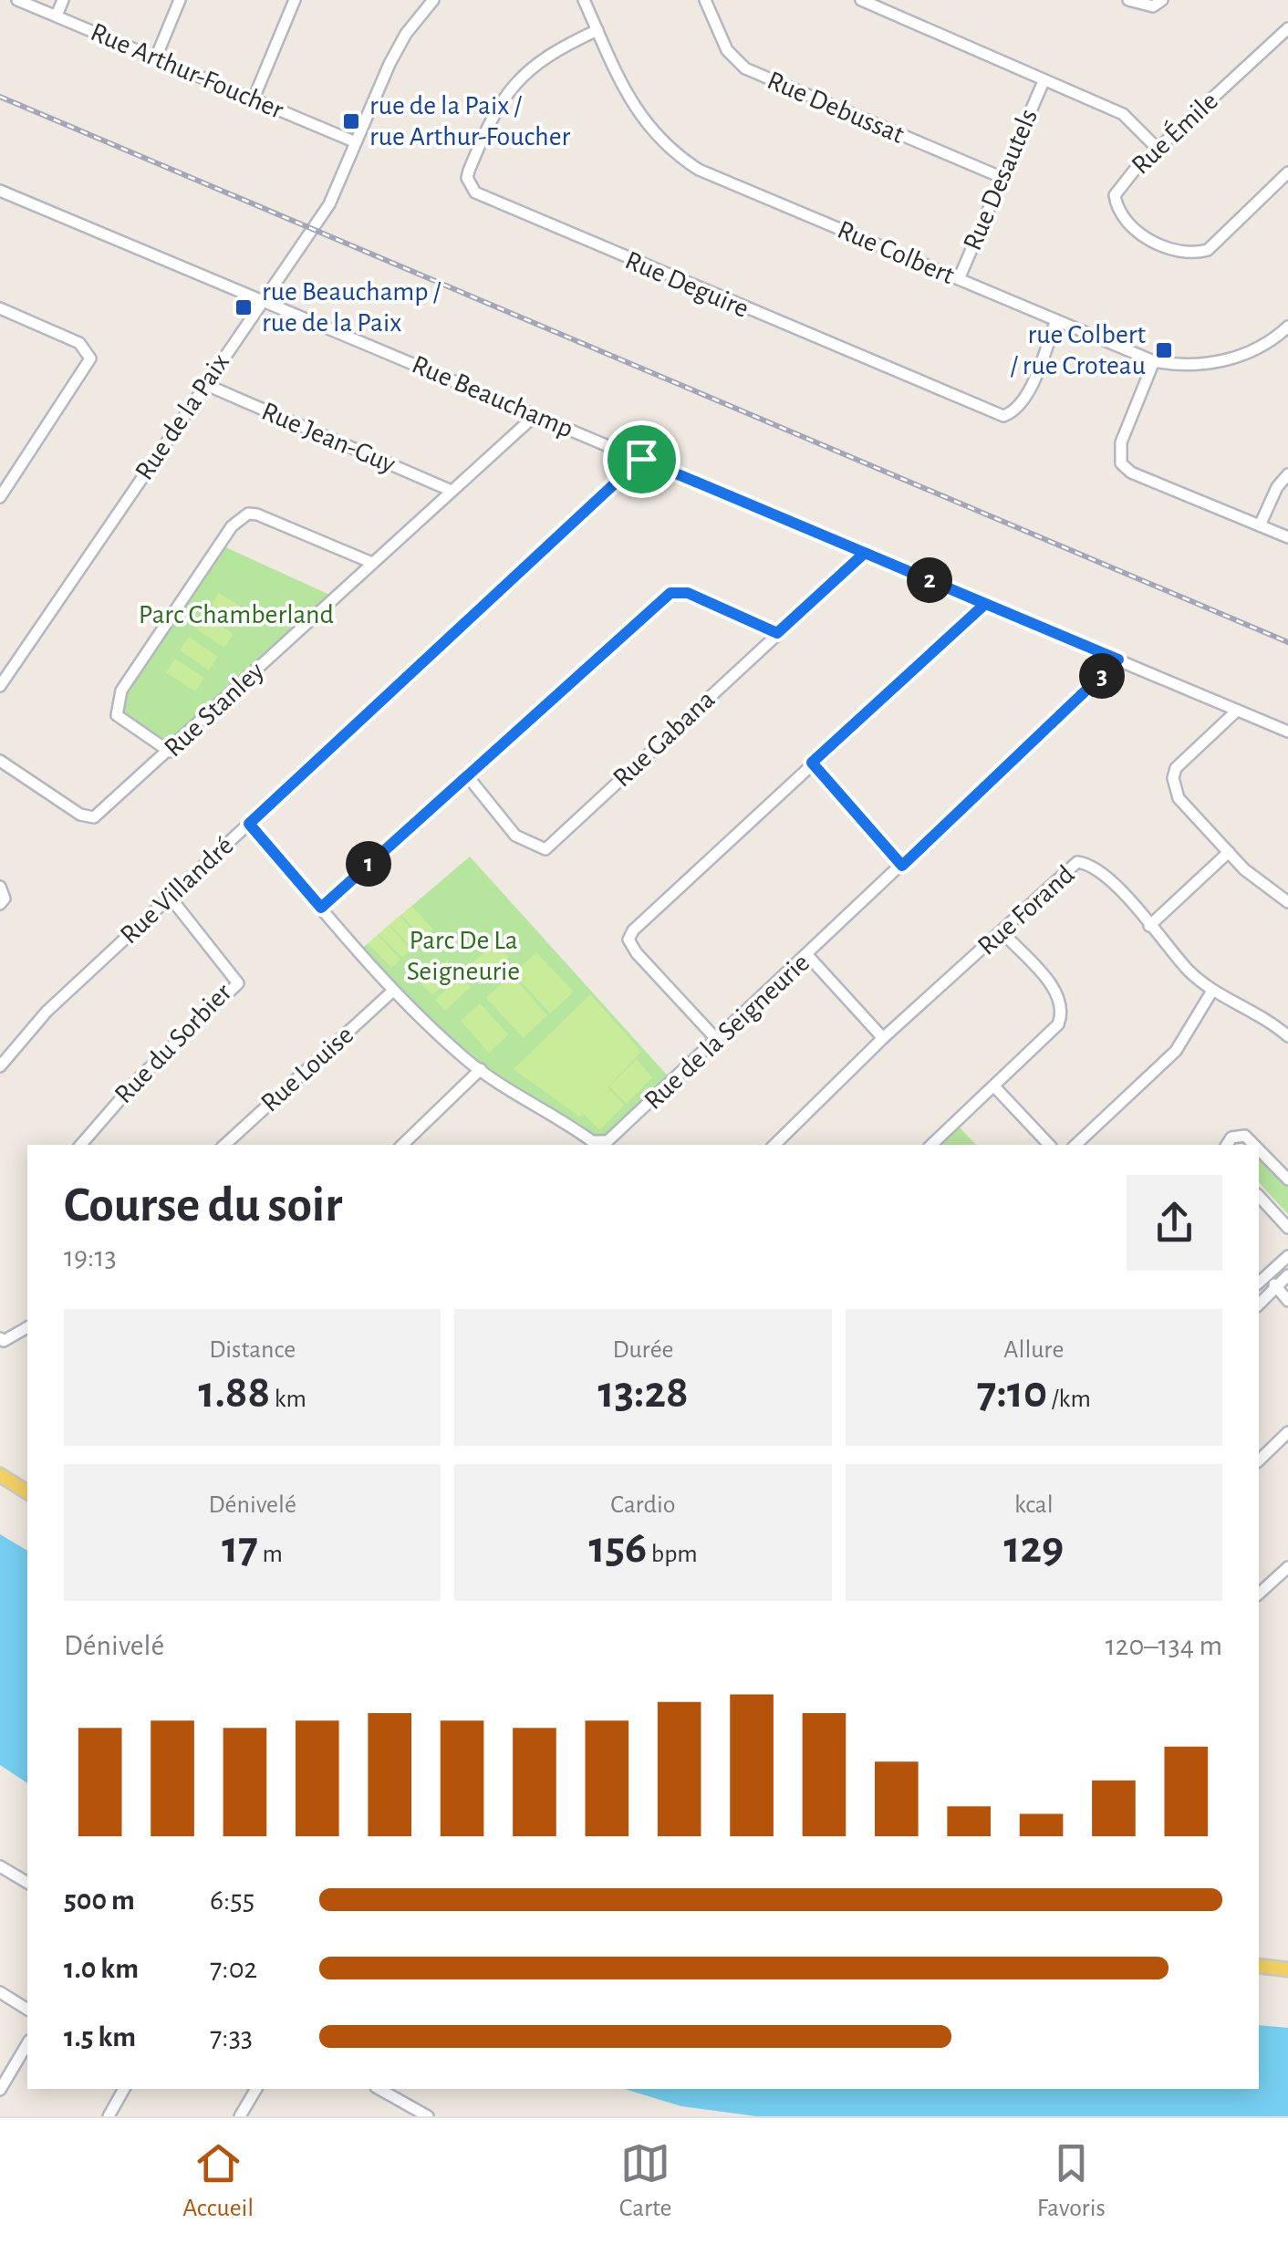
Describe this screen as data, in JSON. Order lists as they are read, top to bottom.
{
  "streets": {
    "street": [
      "Rue Arthur-Foucher",
      "Rue Debussat",
      "Rue Émile",
      "Rue Desautels",
      "Rue Colbert",
      "Rue Deguire",
      "Rue Beauchamp",
      "Rue de la Paix",
      "Rue Jean-Guy",
      "Rue Stanley",
      "Rue Gabana",
      "Rue Villandré",
      "Rue Forand",
      "Rue de la Seigneurie",
      "Rue du Sorbier",
      "Rue Louise"
    ]
  },
  "crossings": [
    ["Rue Arthur-Foucher", "Rue de la Paix"],
    ["Rue Debussat", "Rue Desautels"],
    ["Rue Desautels", "Rue Colbert"],
    ["Rue Colbert", "Rue Deguire"],
    ["Rue Beauchamp", "Rue de la Paix"],
    ["Rue Beauchamp", "Rue Stanley"],
    ["Rue Beauchamp", "Rue Gabana"],
    ["Rue Beauchamp", "Rue Villandré"],
    ["Rue Beauchamp", "Rue de la Seigneurie"],
    ["Rue de la Paix", "Rue Jean-Guy"],
    ["Rue Jean-Guy", "Rue Stanley"],
    ["Rue Villandré", "Rue de la Seigneurie"],
    ["Rue Villandré", "Rue du Sorbier"],
    ["Rue de la Seigneurie", "Rue Louise"]
  ],
  "parks": ["Parc Chamberland", "Parc De La Seigneurie"],
  "places": {
    "transit": ["rue de la Paix / rue Arthur-Foucher", "rue Beauchamp / rue de la Paix", "rue Colbert / rue Croteau"]
  },
  "page": {
    "pins": ["2", "3", "1"],
    "heading": ["Course du soir", "19:13"],
    "stats": [
      ["Distance", "1.88 km"],
      ["Durée", "13:28"],
      ["Allure", "7:10 /km"],
      ["Dénivelé", "17 m"],
      ["Cardio", "156 bpm"],
      ["kcal", "129"]
    ],
    "chart": ["Dénivelé", "120–134 m"],
    "list": [
      {
        "name": "500 m",
        "note": "6:55"
      },
      {
        "name": "1.0 km",
        "note": "7:02"
      },
      {
        "name": "1.5 km",
        "note": "7:33"
      }
    ],
    "tabs": ["Accueil", "Carte", "Favoris"]
  }
}
